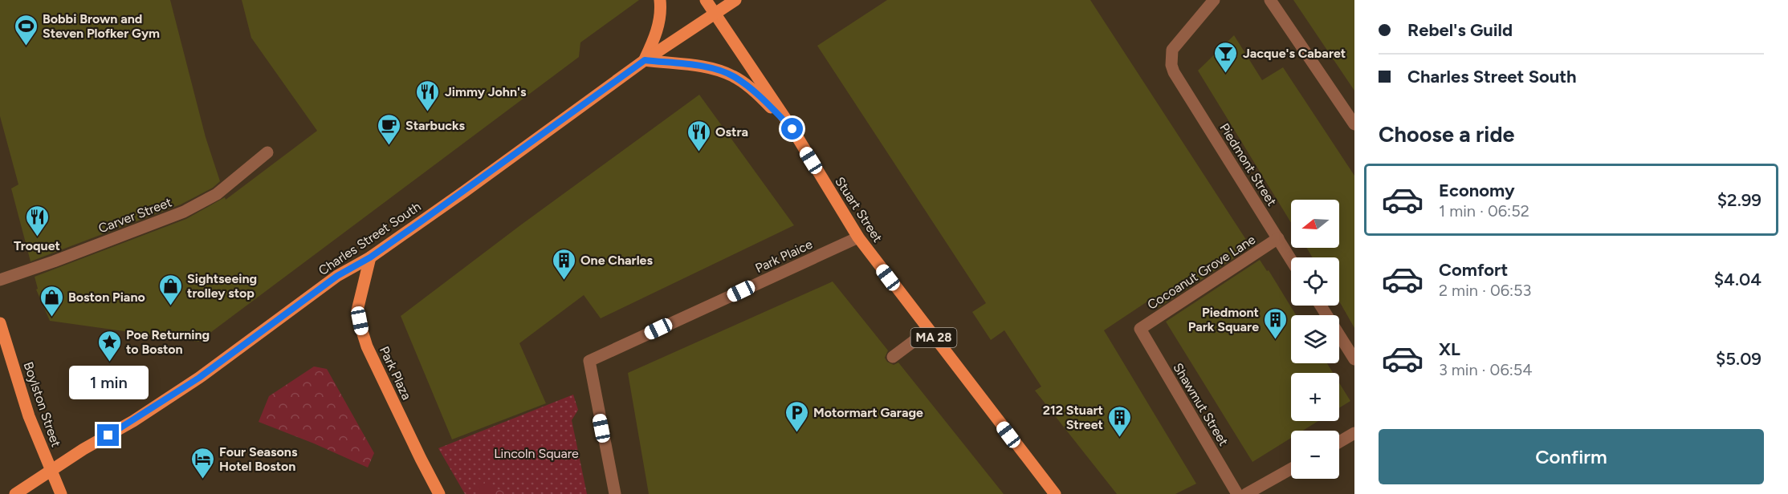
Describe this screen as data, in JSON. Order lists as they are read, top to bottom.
{
  "streets": {
    "main road": [
      "Stuart Street",
      "Charles Street South",
      "MA 28",
      "Park Plaza",
      "Boylston Street"
    ],
    "street": [
      "Piedmont Street",
      "Carver Street",
      "Park Plaice",
      "Cocoanut Grove Lane",
      "Shawmut Street"
    ]
  },
  "crossings": [
    ["Piedmont Street", "Cocoanut Grove Lane"],
    ["Stuart Street", "Charles Street South"],
    ["Stuart Street", "Park Plaice"],
    ["Stuart Street", "MA 28"],
    ["Charles Street South", "MA 28"],
    ["Charles Street South", "Park Plaza"],
    ["Charles Street South", "Boylston Street"],
    ["Cocoanut Grove Lane", "Shawmut Street"]
  ],
  "parks": ["Lincoln Square"],
  "places": {
    "sports": ["Bobbi Brown and Steven Plofker Gym"],
    "bar": ["Jacque's Cabaret"],
    "restaurant": ["Jimmy John's", "Ostra", "Troquet"],
    "cafe": ["Starbucks"],
    "building": ["One Charles", "Piedmont Park Square", "212 Stuart Street"],
    "shop": ["Sightseeing trolley stop", "Boston Piano"],
    "place": ["Poe Returning to Boston"],
    "parking": ["Motormart Garage"],
    "hotel": ["Four Seasons Hotel Boston"]
  },
  "north": "left",
  "page": {
    "banner": ["Rebel's Guild", "Charles Street South"],
    "heading": "Choose a ride",
    "list": [
      {
        "name": "Economy",
        "note": "1 min · 06:52",
        "value": "$2.99"
      },
      {
        "name": "Comfort",
        "note": "2 min · 06:53",
        "value": "$4.04"
      },
      {
        "name": "XL",
        "note": "3 min · 06:54",
        "value": "$5.09"
      }
    ],
    "map_buttons": ["+", "−"],
    "bubble": "1 min",
    "buttons": "Confirm"
  }
}
